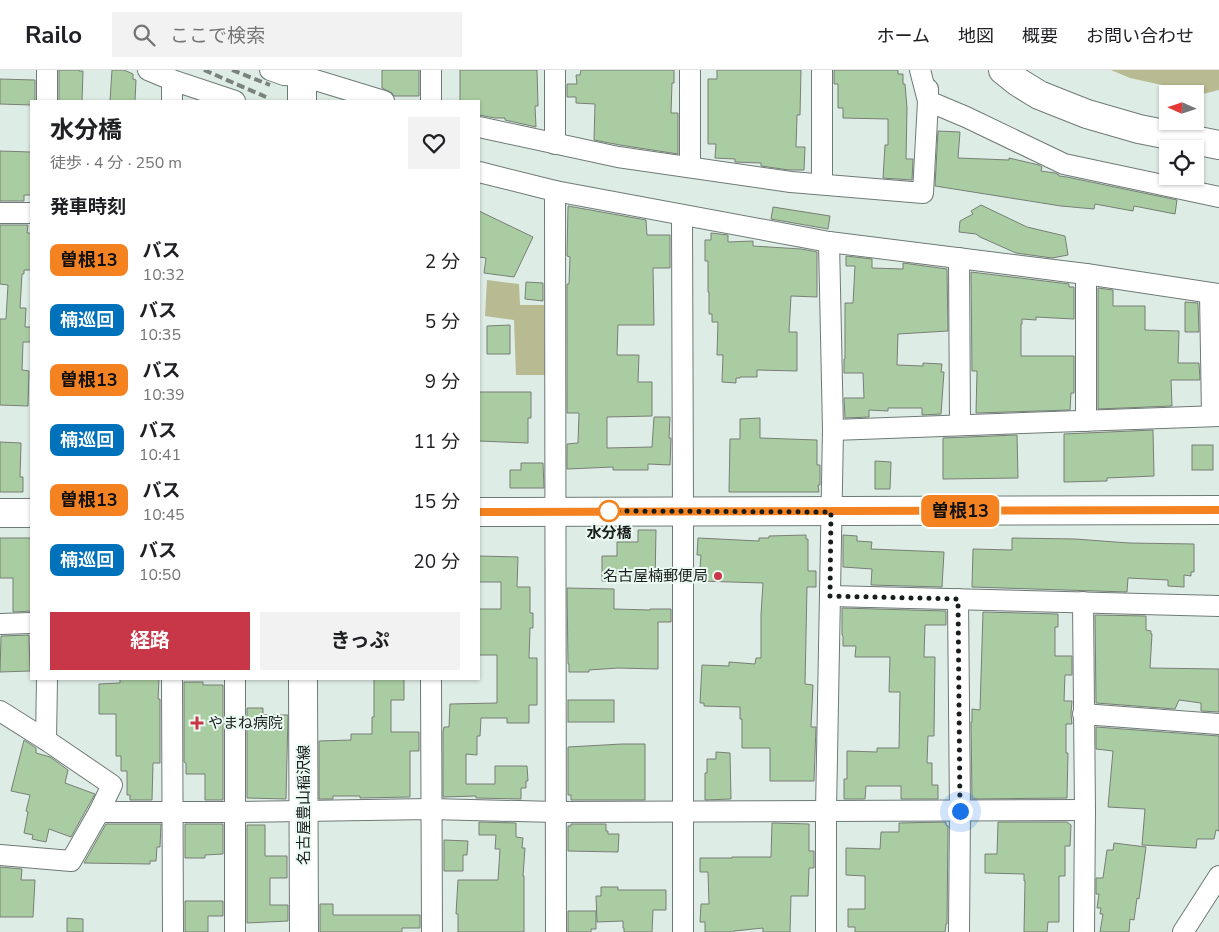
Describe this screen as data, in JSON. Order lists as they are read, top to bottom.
{
  "streets": {
    "main road": ["名古屋豊山稲沢線"]
  },
  "places": {
    "other": ["水分橋", "名古屋楠郵便局"],
    "health": ["やまね病院"]
  },
  "lines": ["bus line 曽根13"],
  "north": "left",
  "page": {
    "header": "Railo",
    "search": "ここで検索",
    "nav": [
      "ホーム",
      "地図",
      "概要",
      "お問い合わせ"
    ],
    "on_map": "曽根13",
    "heading": [
      ["水分橋", "徒歩 · 4 分 · 250 m"],
      "発車時刻"
    ],
    "list": [
      {
        "mark": "曽根13",
        "name": "バス",
        "note": "10:32",
        "value": "2 分"
      },
      {
        "mark": "楠巡回",
        "name": "バス",
        "note": "10:35",
        "value": "5 分"
      },
      {
        "mark": "曽根13",
        "name": "バス",
        "note": "10:39",
        "value": "9 分"
      },
      {
        "mark": "楠巡回",
        "name": "バス",
        "note": "10:41",
        "value": "11 分"
      },
      {
        "mark": "曽根13",
        "name": "バス",
        "note": "10:45",
        "value": "15 分"
      },
      {
        "mark": "楠巡回",
        "name": "バス",
        "note": "10:50",
        "value": "20 分"
      }
    ],
    "buttons": ["経路", "きっぷ"]
  }
}
